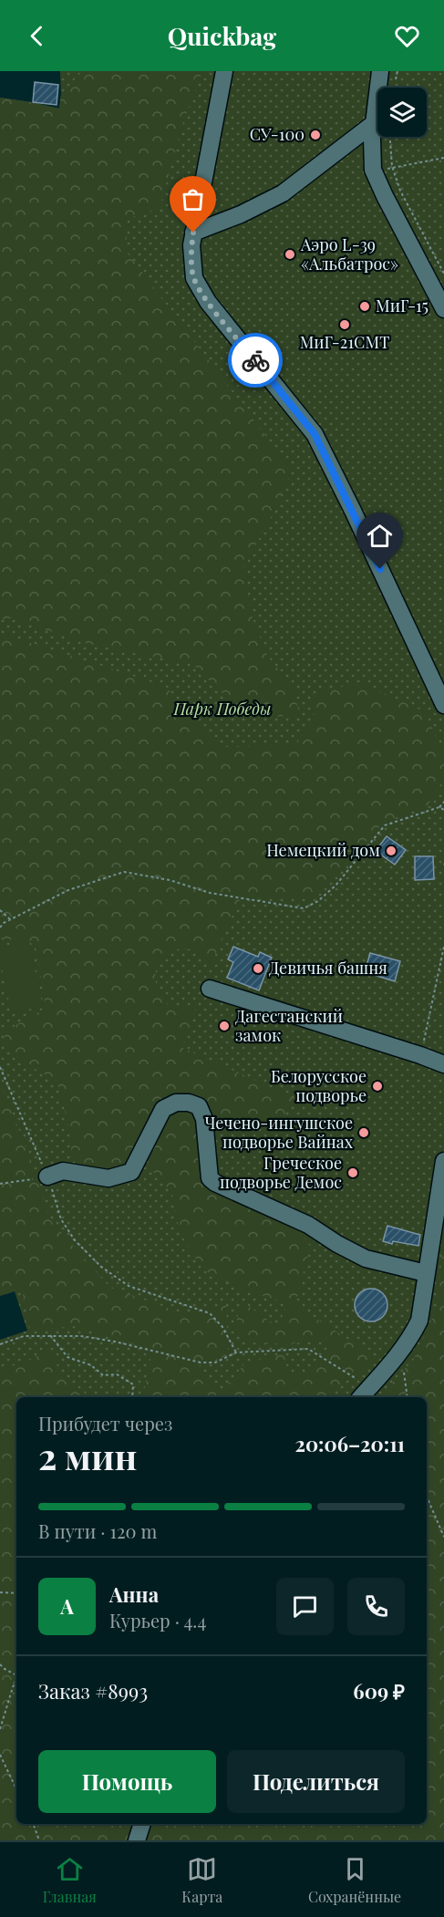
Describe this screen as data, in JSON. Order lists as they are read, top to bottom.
{
  "parks": ["Парк Победы"],
  "places": [
    "СУ-100",
    "Аэро L-39 «Альбатрос»",
    "МиГ-15",
    "МиГ-21СМТ",
    "Немецкий дом",
    "Девичья башня",
    "Дагестанский замок",
    "Белорусское подворье",
    "Чечено-ингушское подворье Вайнах",
    "Греческое подворье Демос"
  ],
  "page": {
    "header": "Quickbag",
    "heading": ["2 мин", "Прибудет через", "20:06–20:11"],
    "panel": [
      "Анна",
      "Курьер · 4.4",
      "Заказ #8993",
      "609 ₽"
    ],
    "bar": "В пути · 120 m",
    "round": "А",
    "buttons": ["Помощь", "Поделиться"],
    "tabs": ["Главная", "Карта", "Сохранённые"]
  }
}
